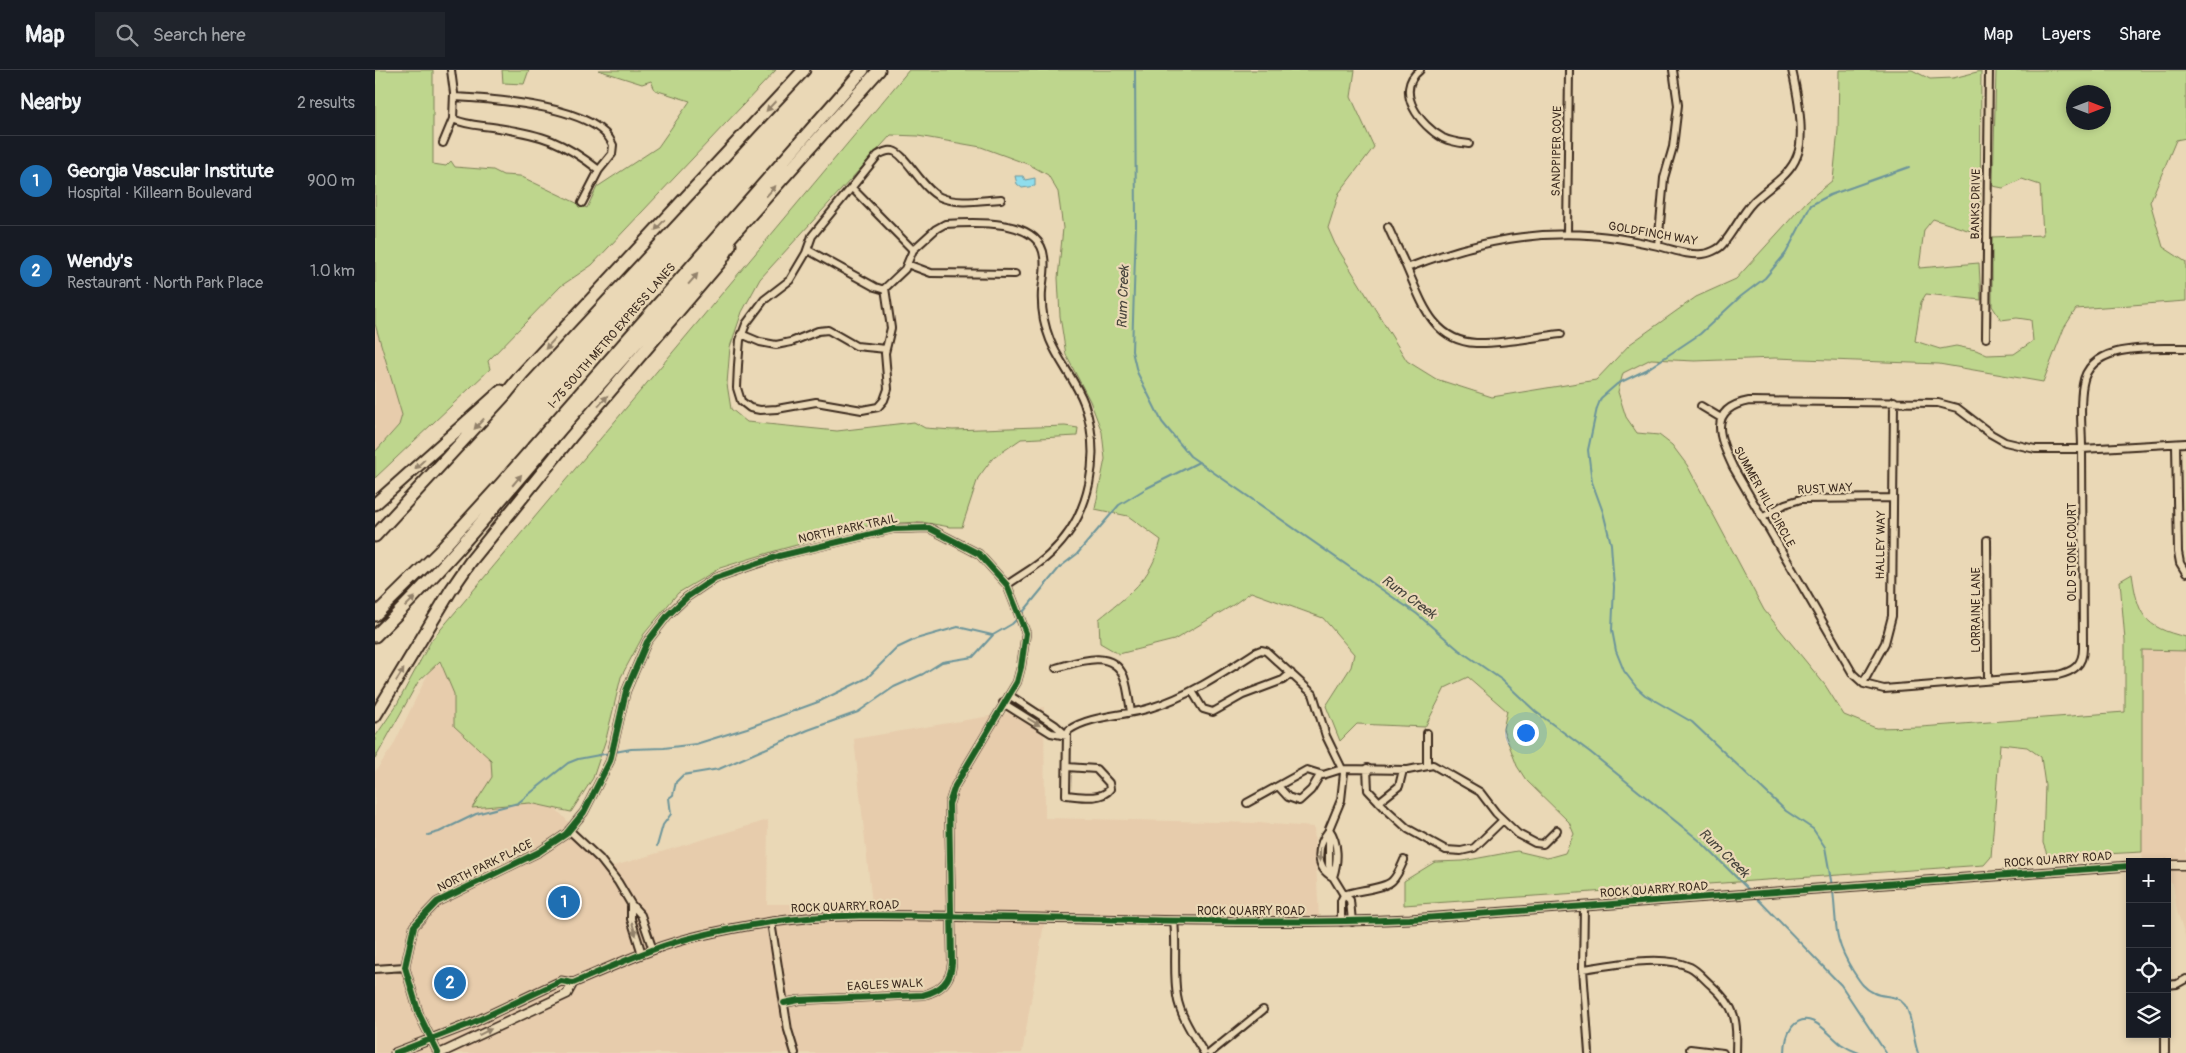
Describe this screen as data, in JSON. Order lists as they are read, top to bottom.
{
  "streets": {
    "highway": ["I-75 SOUTH METRO EXPRESS LANES"],
    "street": [
      "SANDPIPER COVE",
      "BANKS DRIVE",
      "GOLDFINCH WAY",
      "RUST WAY",
      "SUMMER HILL CIRCLE",
      "NORTH PARK TRAIL",
      "HALLEY WAY",
      "OLD STONE COURT",
      "LORRAINE LANE",
      "ROCK QUARRY ROAD",
      "NORTH PARK PLACE",
      "EAGLES WALK"
    ]
  },
  "crossings": [
    ["SANDPIPER COVE", "GOLDFINCH WAY"],
    ["RUST WAY", "SUMMER HILL CIRCLE"],
    ["RUST WAY", "HALLEY WAY"],
    ["SUMMER HILL CIRCLE", "HALLEY WAY"],
    ["NORTH PARK TRAIL", "ROCK QUARRY ROAD"],
    ["NORTH PARK TRAIL", "NORTH PARK PLACE"],
    ["NORTH PARK TRAIL", "EAGLES WALK"],
    ["OLD STONE COURT", "LORRAINE LANE"],
    ["ROCK QUARRY ROAD", "NORTH PARK PLACE"],
    ["ROCK QUARRY ROAD", "EAGLES WALK"]
  ],
  "water": ["Rum Creek"],
  "north": "right",
  "page": {
    "header": "Map",
    "search": "Search here",
    "nav": ["Map", "Layers", "Share"],
    "heading": ["Nearby", "2 results"],
    "list": [
      {
        "mark": "1",
        "name": "Georgia Vascular Institute",
        "note": "Hospital · Killearn Boulevard",
        "value": "900 m"
      },
      {
        "mark": "2",
        "name": "Wendy's",
        "note": "Restaurant · North Park Place",
        "value": "1.0 km"
      }
    ],
    "map_buttons": ["+", "−"],
    "pins": ["1", "2"]
  }
}
